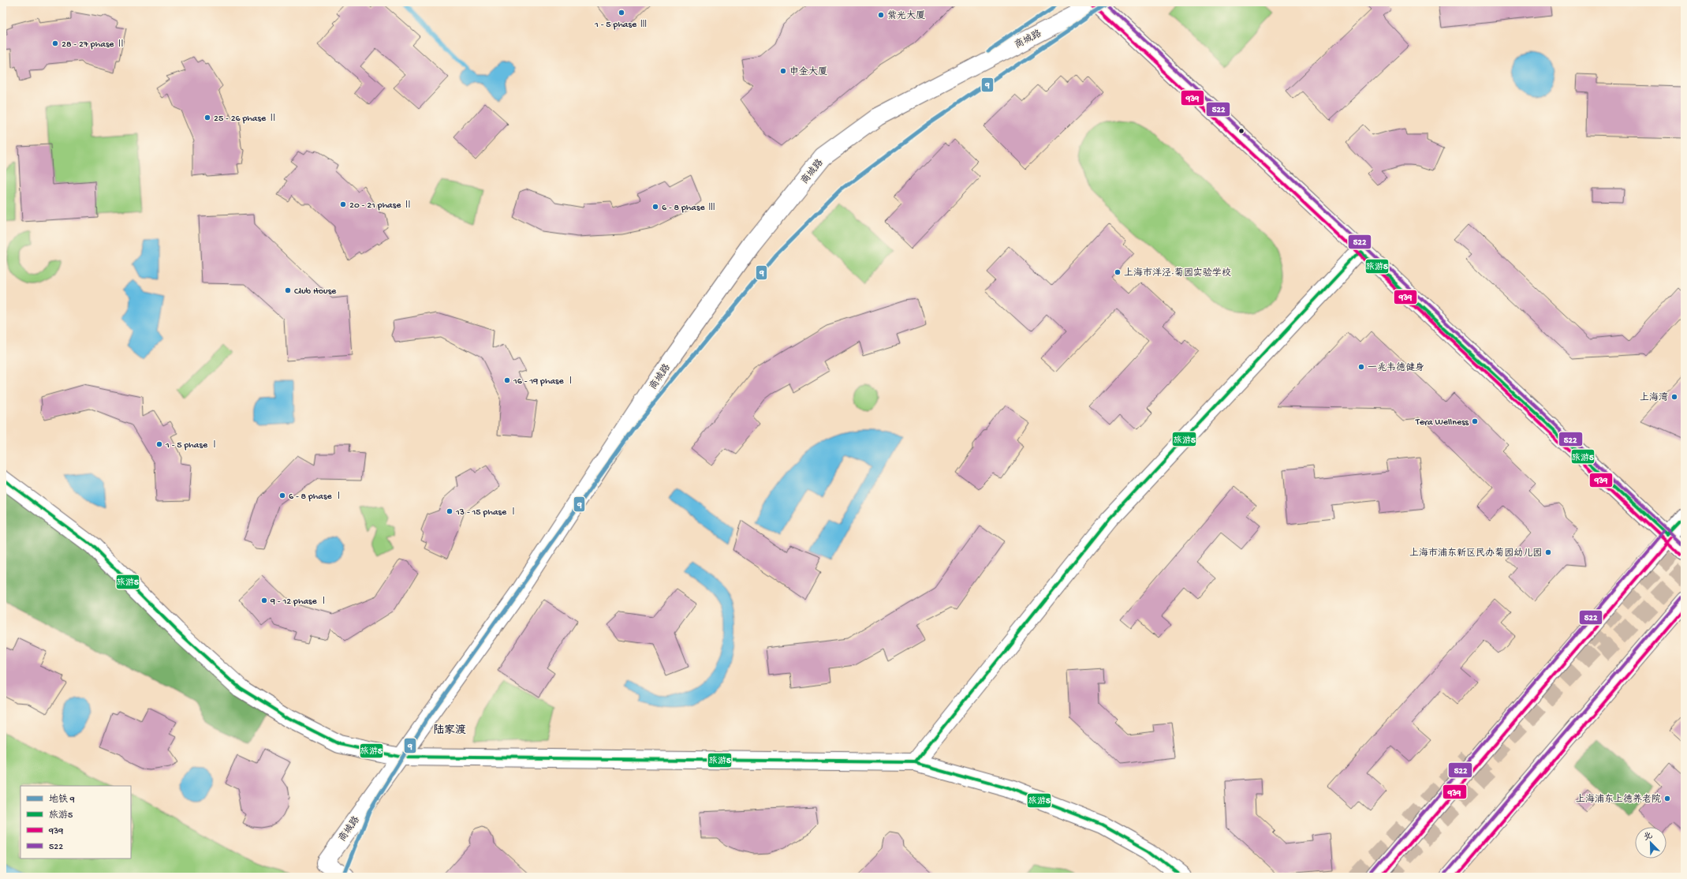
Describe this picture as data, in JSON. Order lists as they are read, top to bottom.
{
  "streets": {
    "street": ["商城路"]
  },
  "districts": ["陆家渡"],
  "places": [
    "1 - 5 phase Ⅲ",
    "紫光大厦",
    "28 - 27 phase Ⅱ",
    "申金大厦",
    "25 - 26 phase Ⅱ",
    "20 - 21 phase Ⅱ",
    "6 - 8 phase Ⅲ",
    "上海市洋泾·菊园实验学校",
    "Club House",
    "一兆韦德健身",
    "16 - 19 phase Ⅰ",
    "上海湾",
    "Tera Wellness",
    "1 - 5 phase Ⅰ",
    "6 - 8 phase Ⅰ",
    "13 - 15 phase Ⅰ",
    "上海市浦东新区民办菊园幼儿园",
    "9 - 12 phase Ⅰ",
    "上海浦东上德养老院"
  ],
  "lines": [
    "metro line 9",
    "transit line 522",
    "transit line 939",
    "transit line 旅游5"
  ],
  "legend": [
    "地铁 9",
    "旅游5",
    "939",
    "522"
  ],
  "north": "top left"
}
